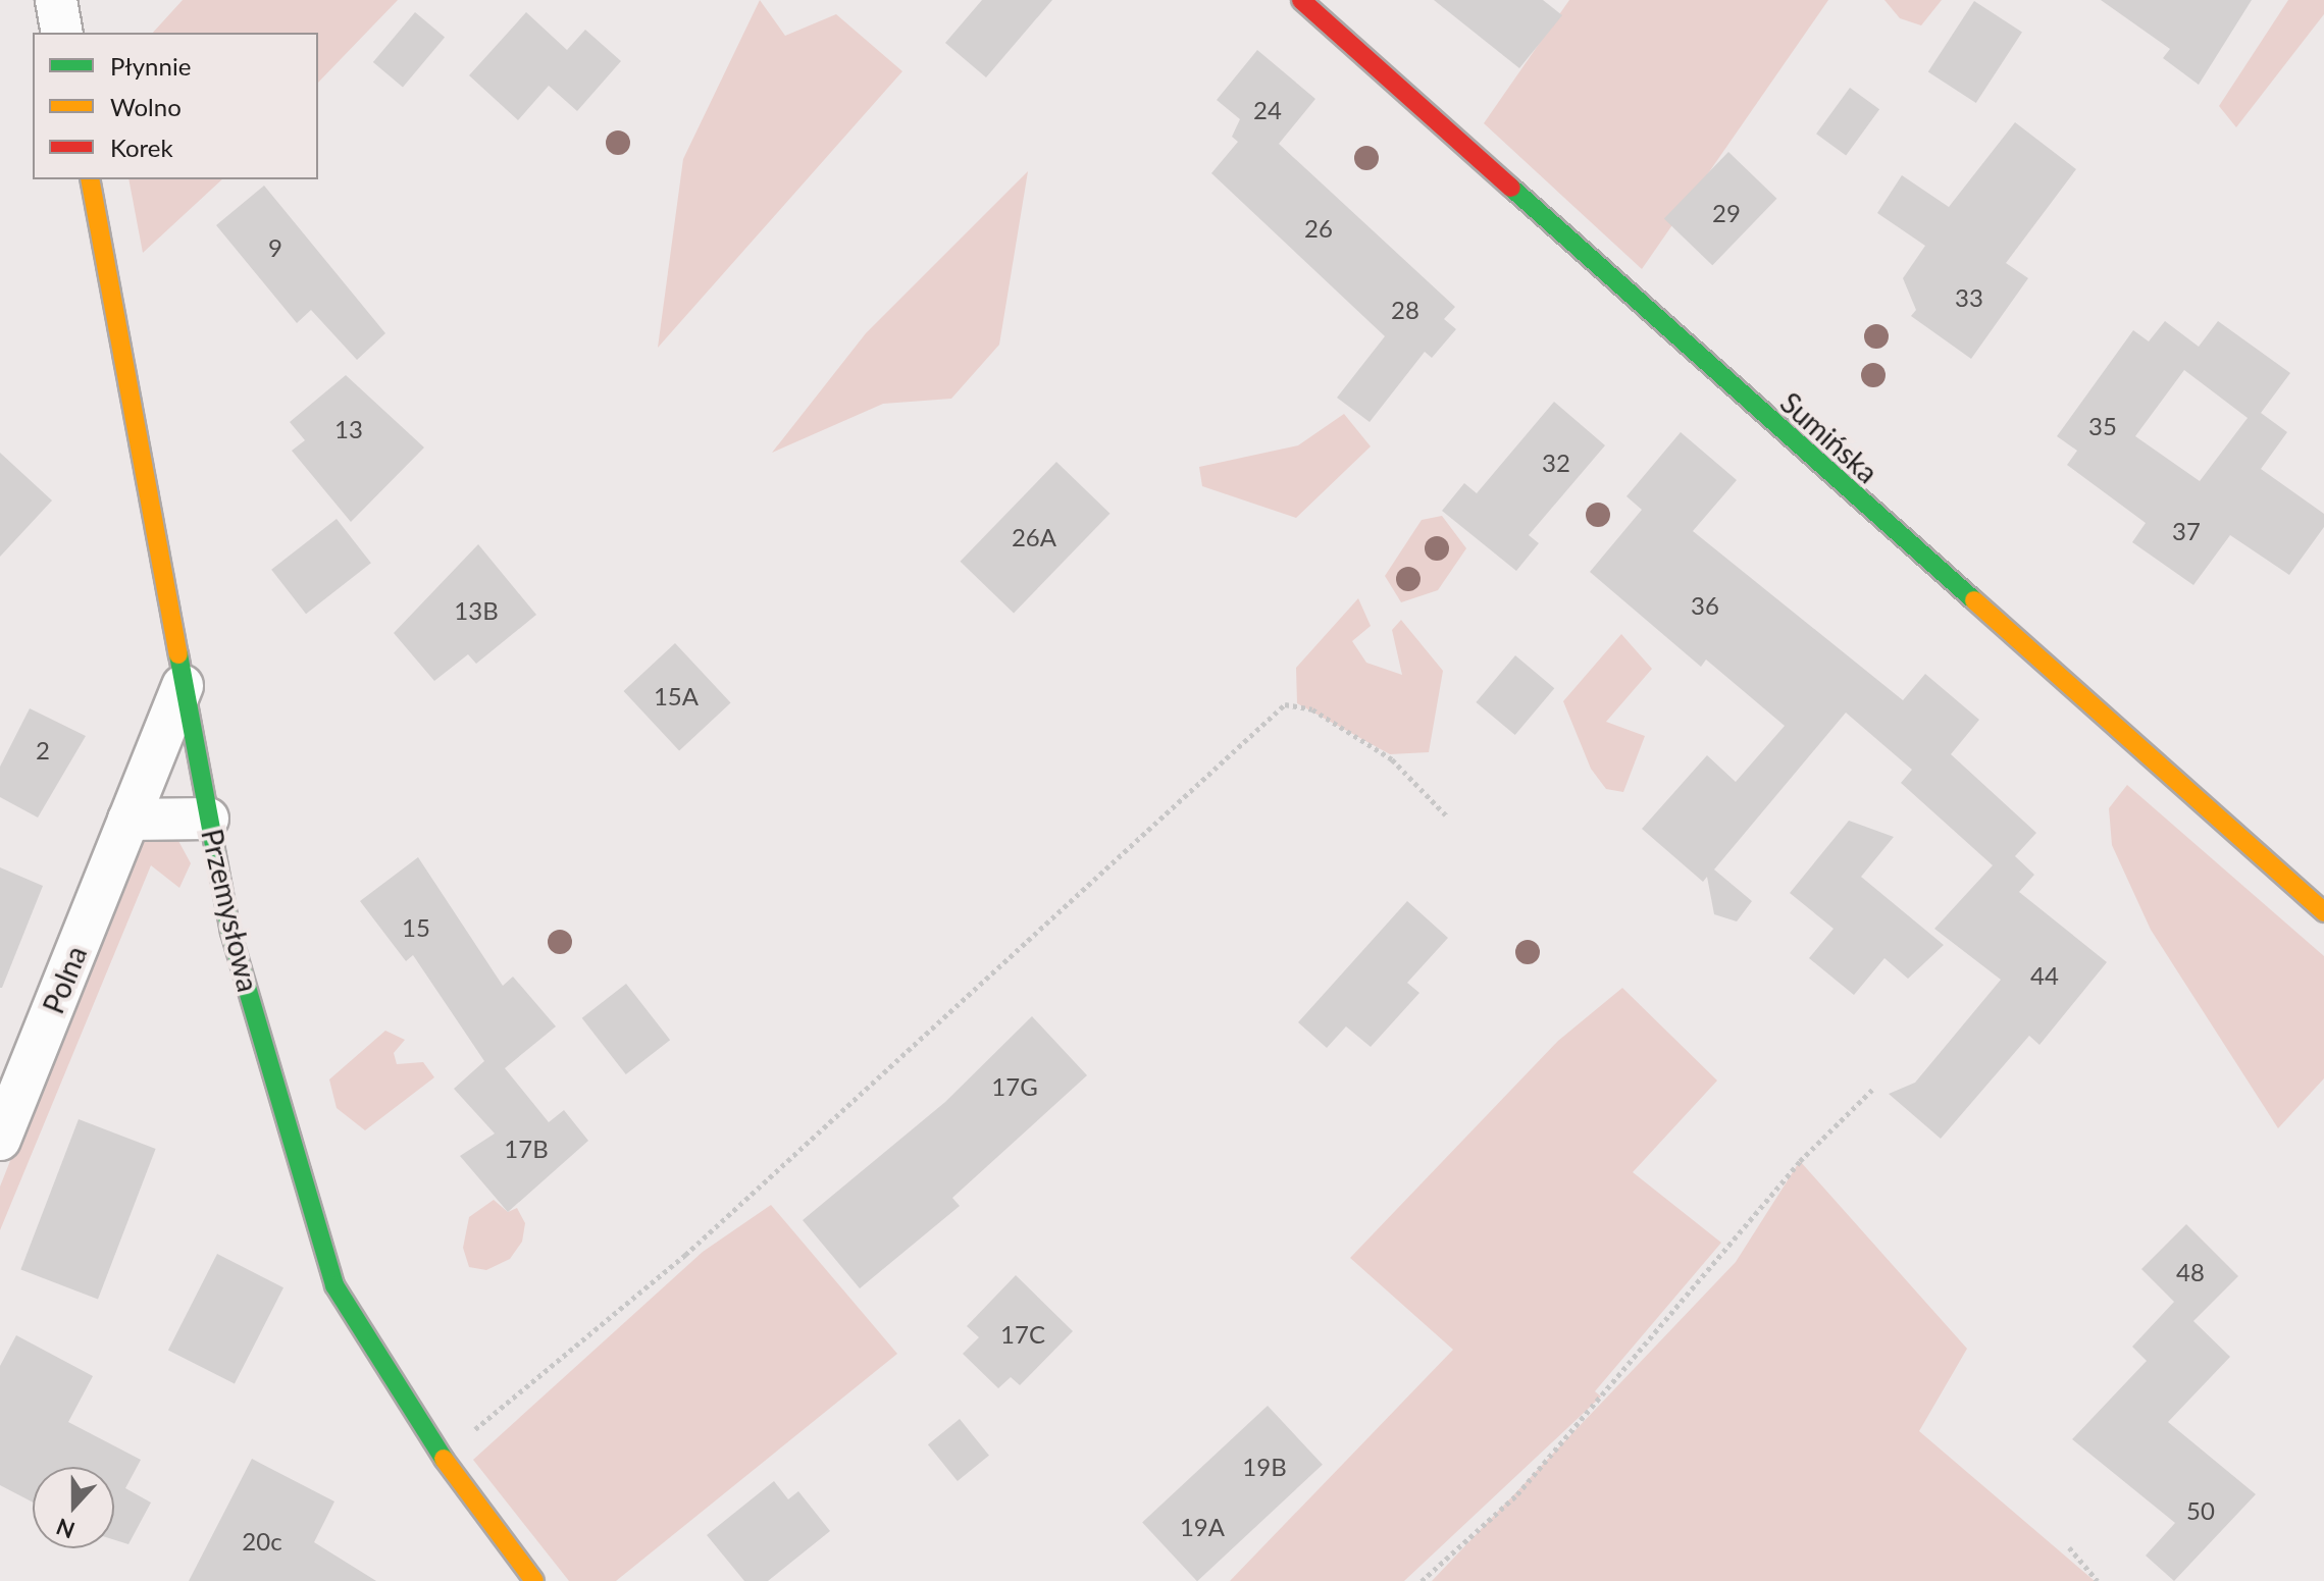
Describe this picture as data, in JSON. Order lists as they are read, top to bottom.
{
  "streets": {
    "street": ["Sumińska", "Przemysłowa", "Polna"]
  },
  "crossings": [
    ["Przemysłowa", "Polna"]
  ],
  "house_numbers": [
    "24",
    "29",
    "26",
    "9",
    "33",
    "28",
    "35",
    "13",
    "32",
    "37",
    "26A",
    "36",
    "13B",
    "15A",
    "2",
    "15",
    "44",
    "17G",
    "17B",
    "48",
    "17C",
    "19B",
    "50",
    "19A",
    "20c"
  ],
  "legend": ["Płynnie", "Wolno", "Korek"],
  "north": "bottom"
}
